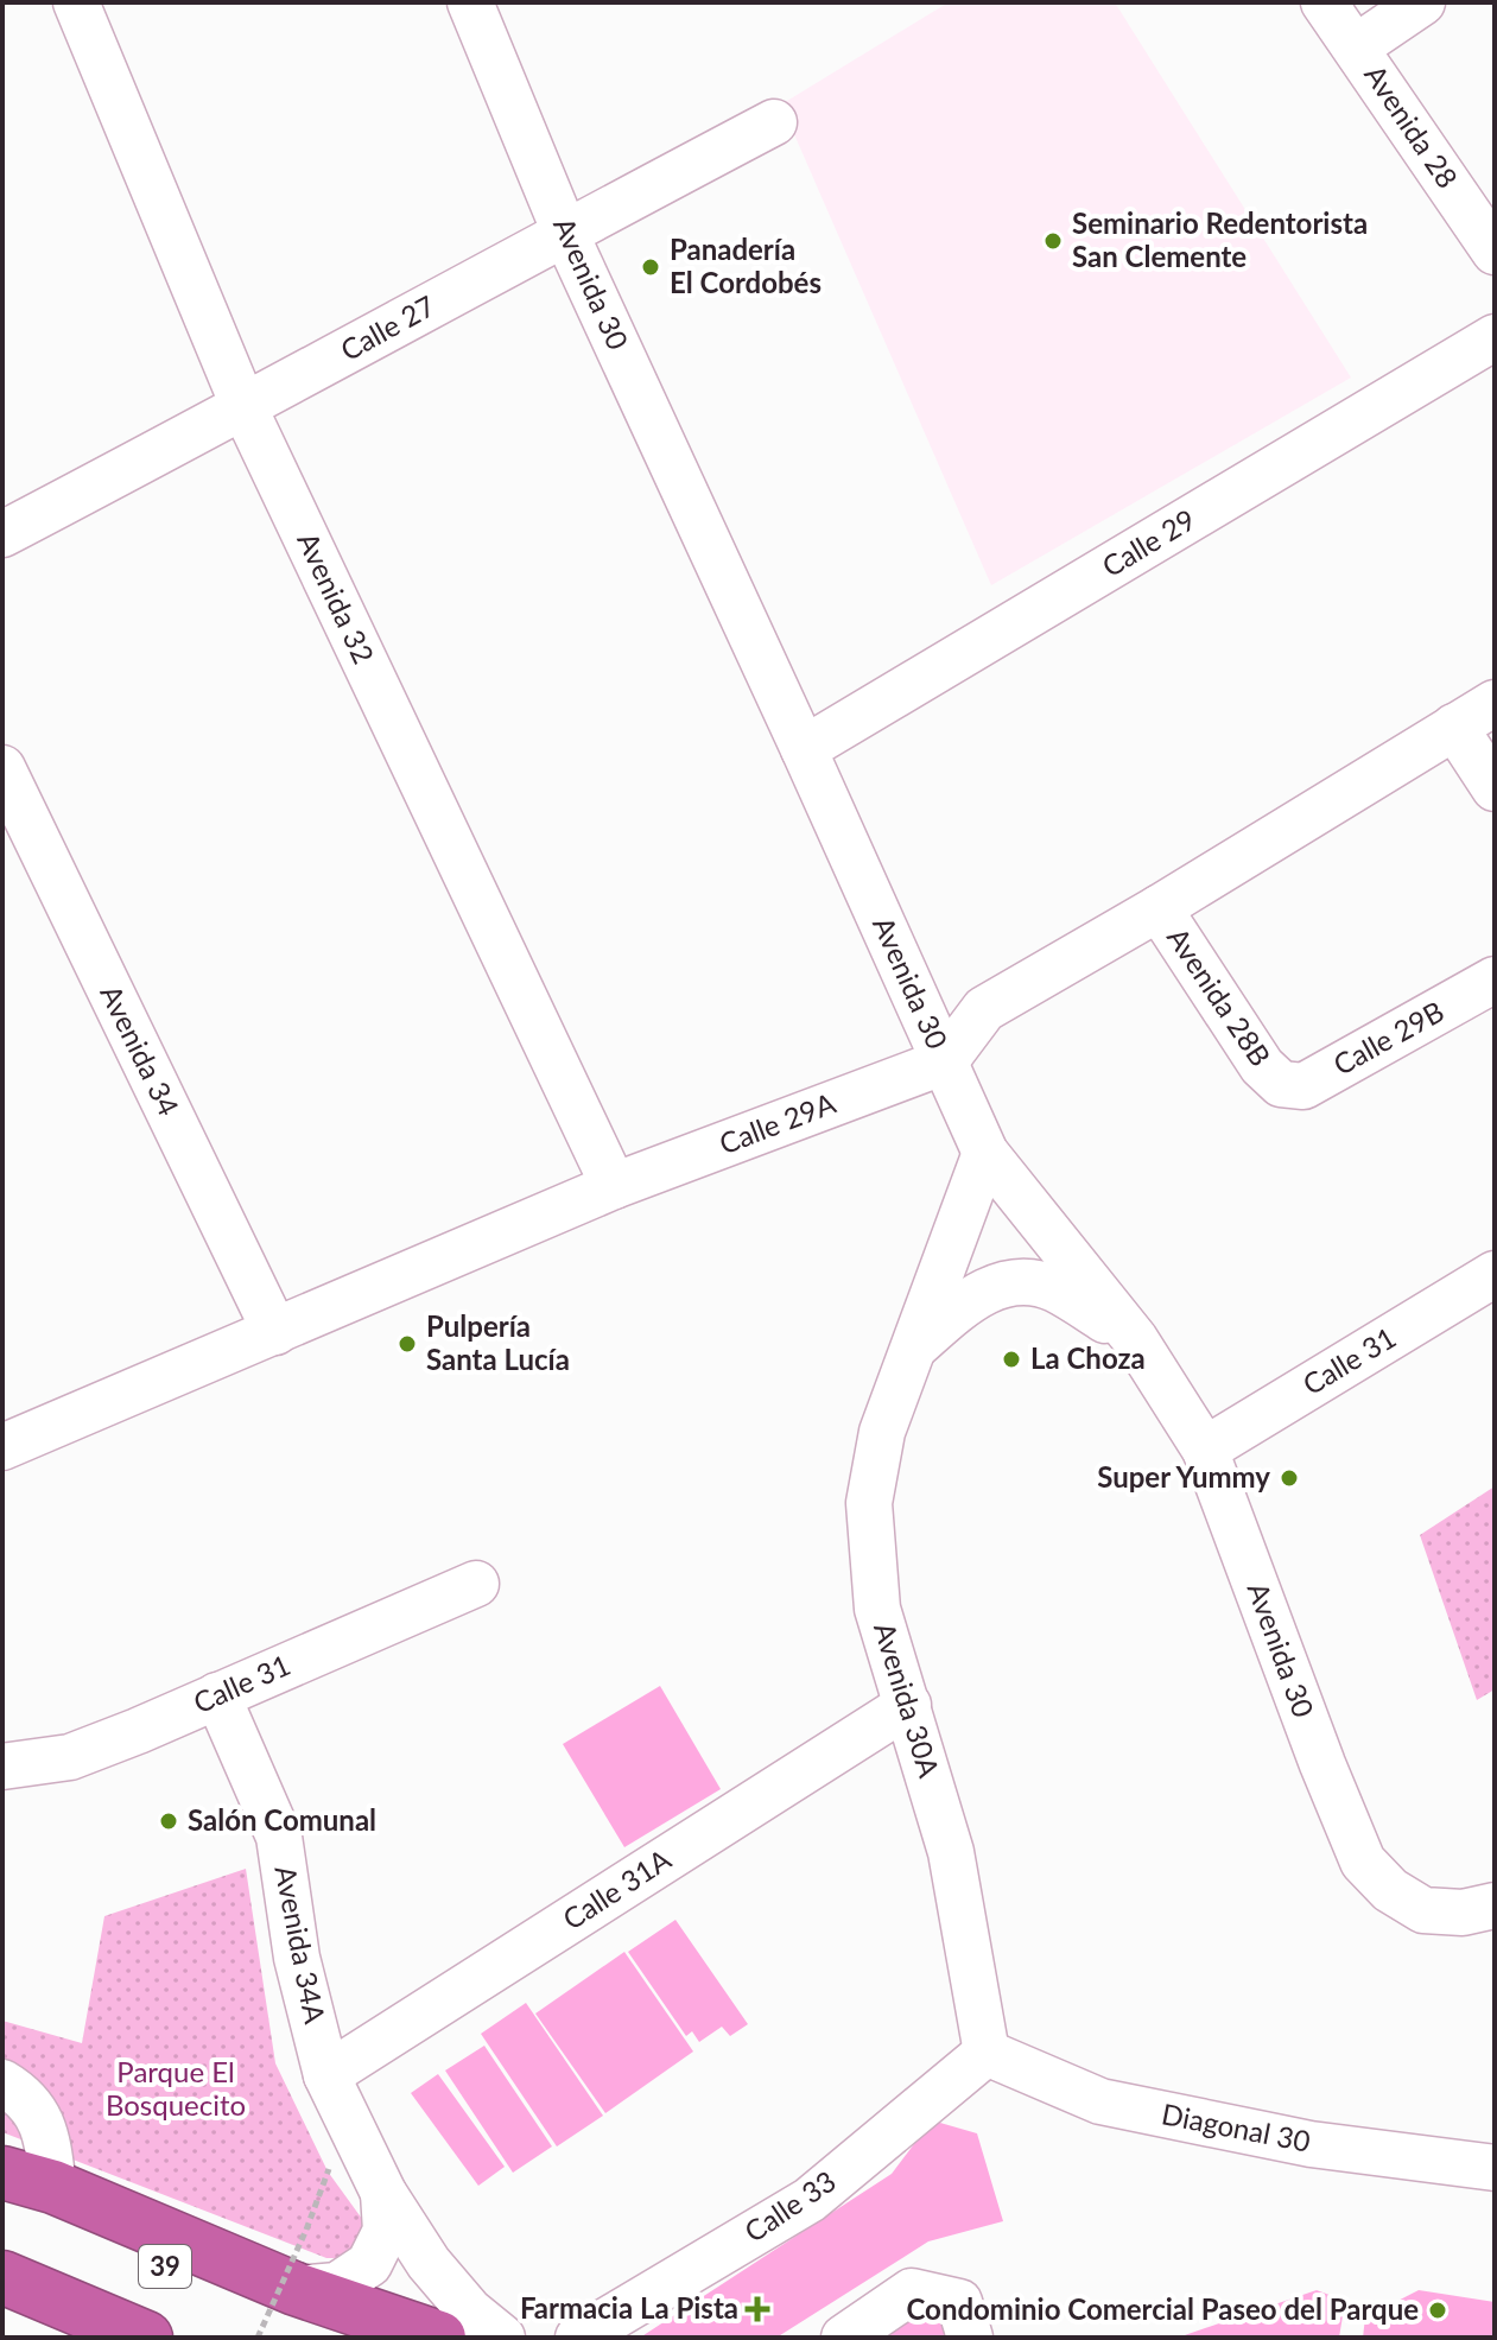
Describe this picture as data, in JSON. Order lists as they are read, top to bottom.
{
  "streets": {
    "highway": ["39"],
    "street": [
      "Avenida 28",
      "Avenida 30",
      "Calle 27",
      "Calle 29",
      "Avenida 32",
      "Avenida 28B",
      "Calle 29B",
      "Avenida 34",
      "Calle 29A",
      "Calle 31",
      "Avenida 30A",
      "Calle 31A",
      "Avenida 34A",
      "Diagonal 30",
      "Calle 33"
    ]
  },
  "crossings": [
    ["Avenida 30", "Calle 27"],
    ["Avenida 30", "Calle 29"],
    ["Avenida 30", "Calle 29A"],
    ["Avenida 30", "Calle 31"],
    ["Avenida 30", "Avenida 30A"],
    ["Calle 27", "Avenida 32"],
    ["Avenida 32", "Calle 29A"],
    ["Avenida 28B", "Calle 29B"],
    ["Avenida 34", "Calle 29A"],
    ["Calle 31", "Avenida 34A"],
    ["Avenida 30A", "Calle 31A"],
    ["Avenida 30A", "Diagonal 30"],
    ["Avenida 30A", "Calle 33"],
    ["Calle 31A", "Avenida 34A"],
    ["Diagonal 30", "Calle 33"]
  ],
  "parks": ["Parque El Bosquecito"],
  "places": {
    "other": [
      "Seminario Redentorista San Clemente",
      "Panadería El Cordobés",
      "Pulpería Santa Lucía",
      "La Choza",
      "Super Yummy",
      "Salón Comunal",
      "Condominio Comercial Paseo del Parque"
    ],
    "health": ["Farmacia La Pista"]
  }
}
